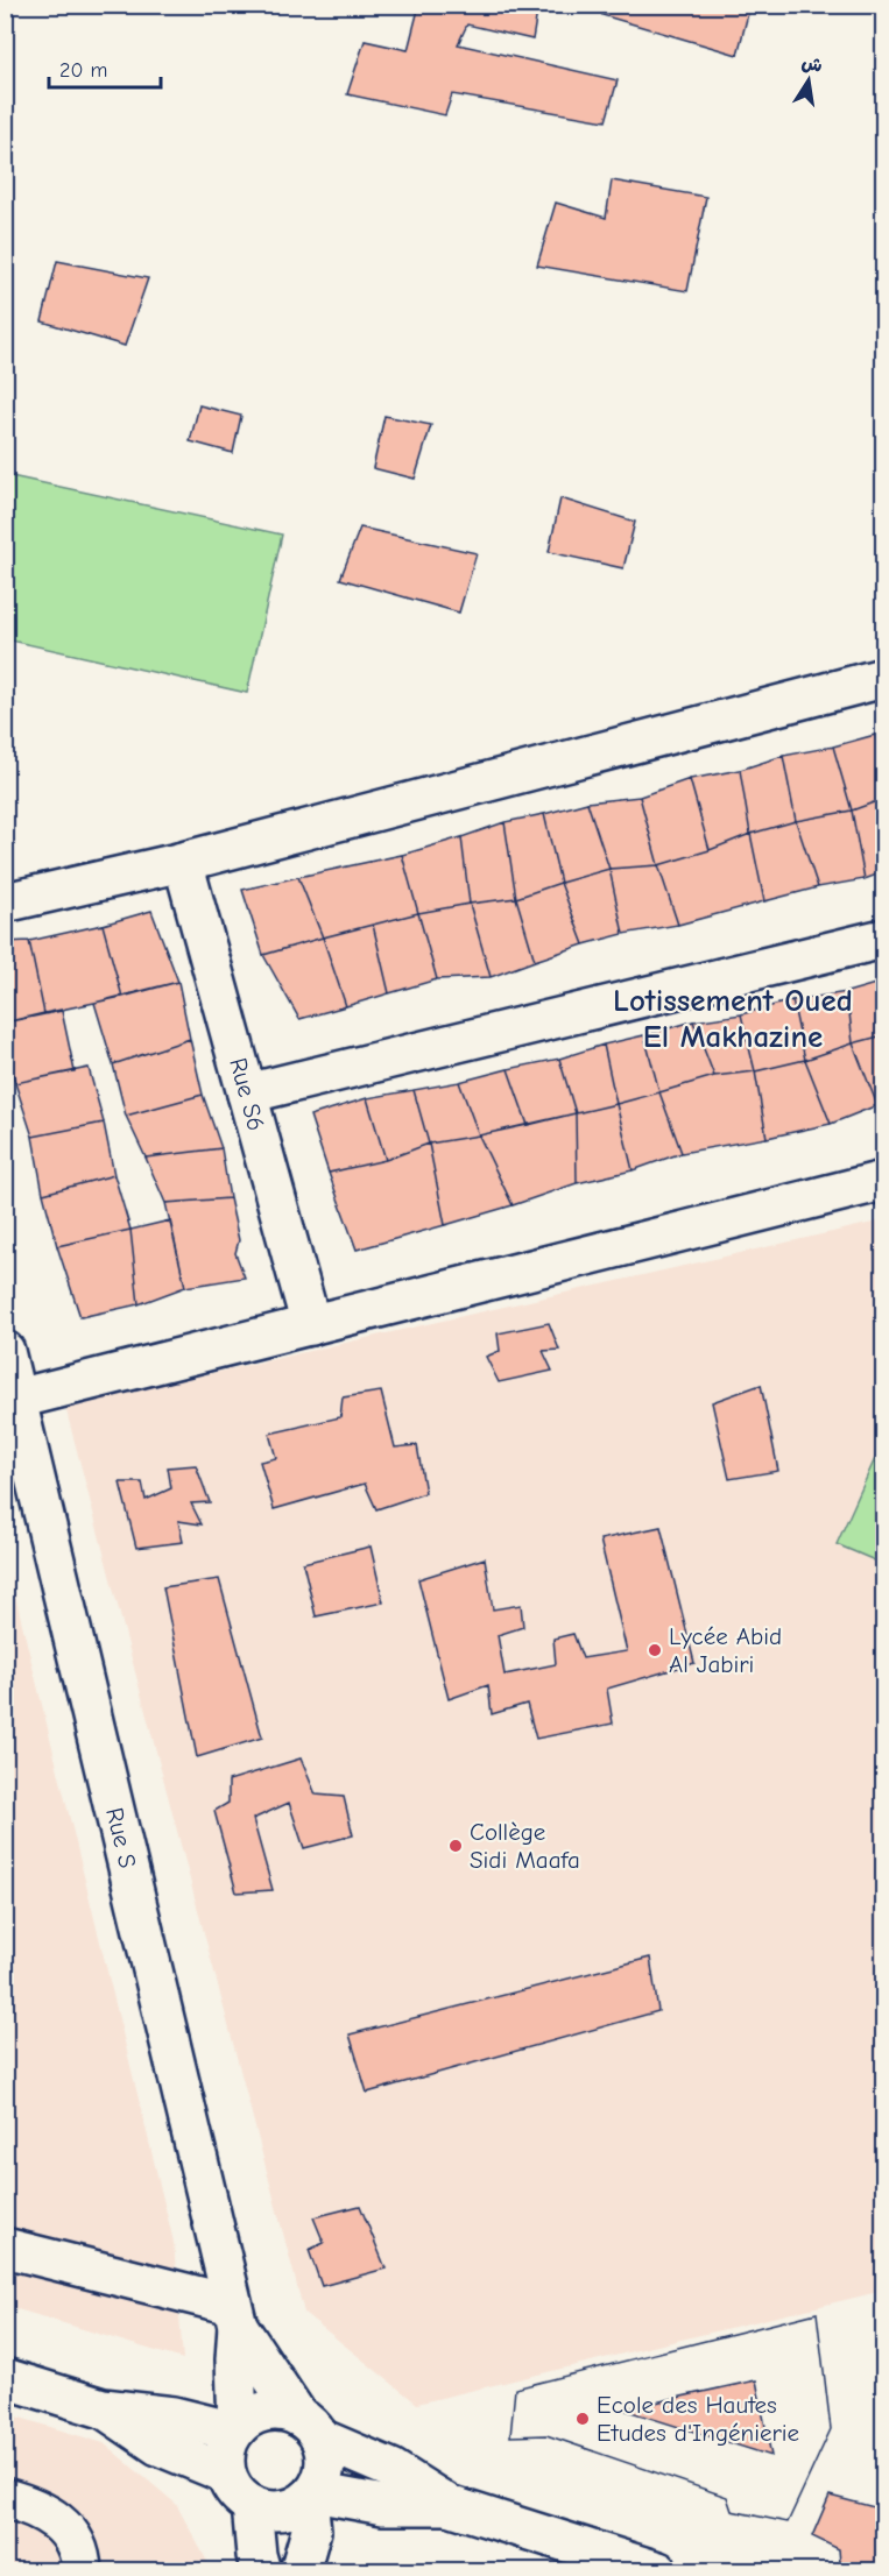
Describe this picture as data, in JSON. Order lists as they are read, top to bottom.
{
  "streets": {
    "street": ["Rue S6", "Rue S"]
  },
  "districts": ["Lotissement Oued El Makhazine"],
  "places": ["Lycée Abid Al Jabiri", "Collège Sidi Maafa", "Ecole des Hautes Etudes d'Ingénierie"],
  "scale_bar": "20 m",
  "north": "top"
}
